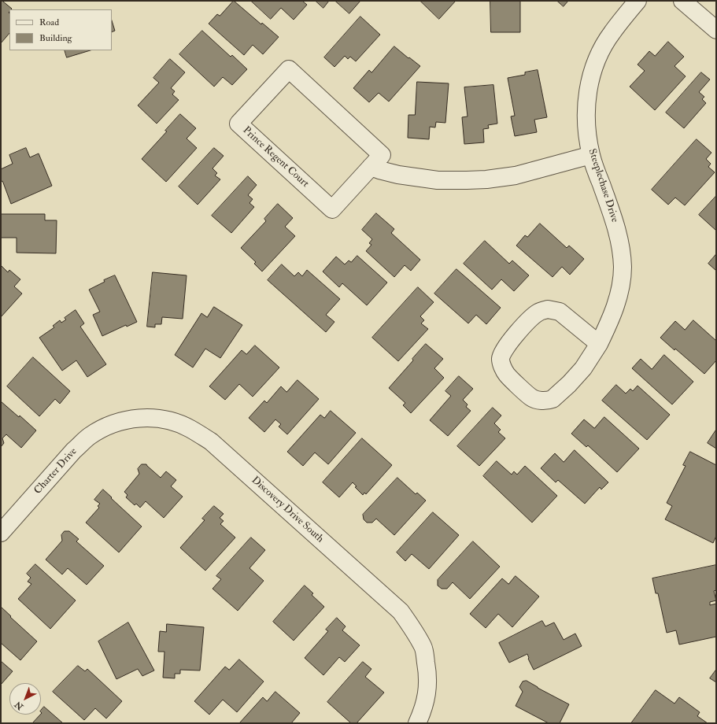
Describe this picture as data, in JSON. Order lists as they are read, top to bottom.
{
  "streets": {
    "street": [
      "Prince Regent Court",
      "Steeplechase Drive",
      "Charter Drive",
      "Discovery Drive South"
    ]
  },
  "crossings": [
    ["Charter Drive", "Discovery Drive South"]
  ],
  "legend": ["Road", "Building"],
  "north": "bottom left"
}
